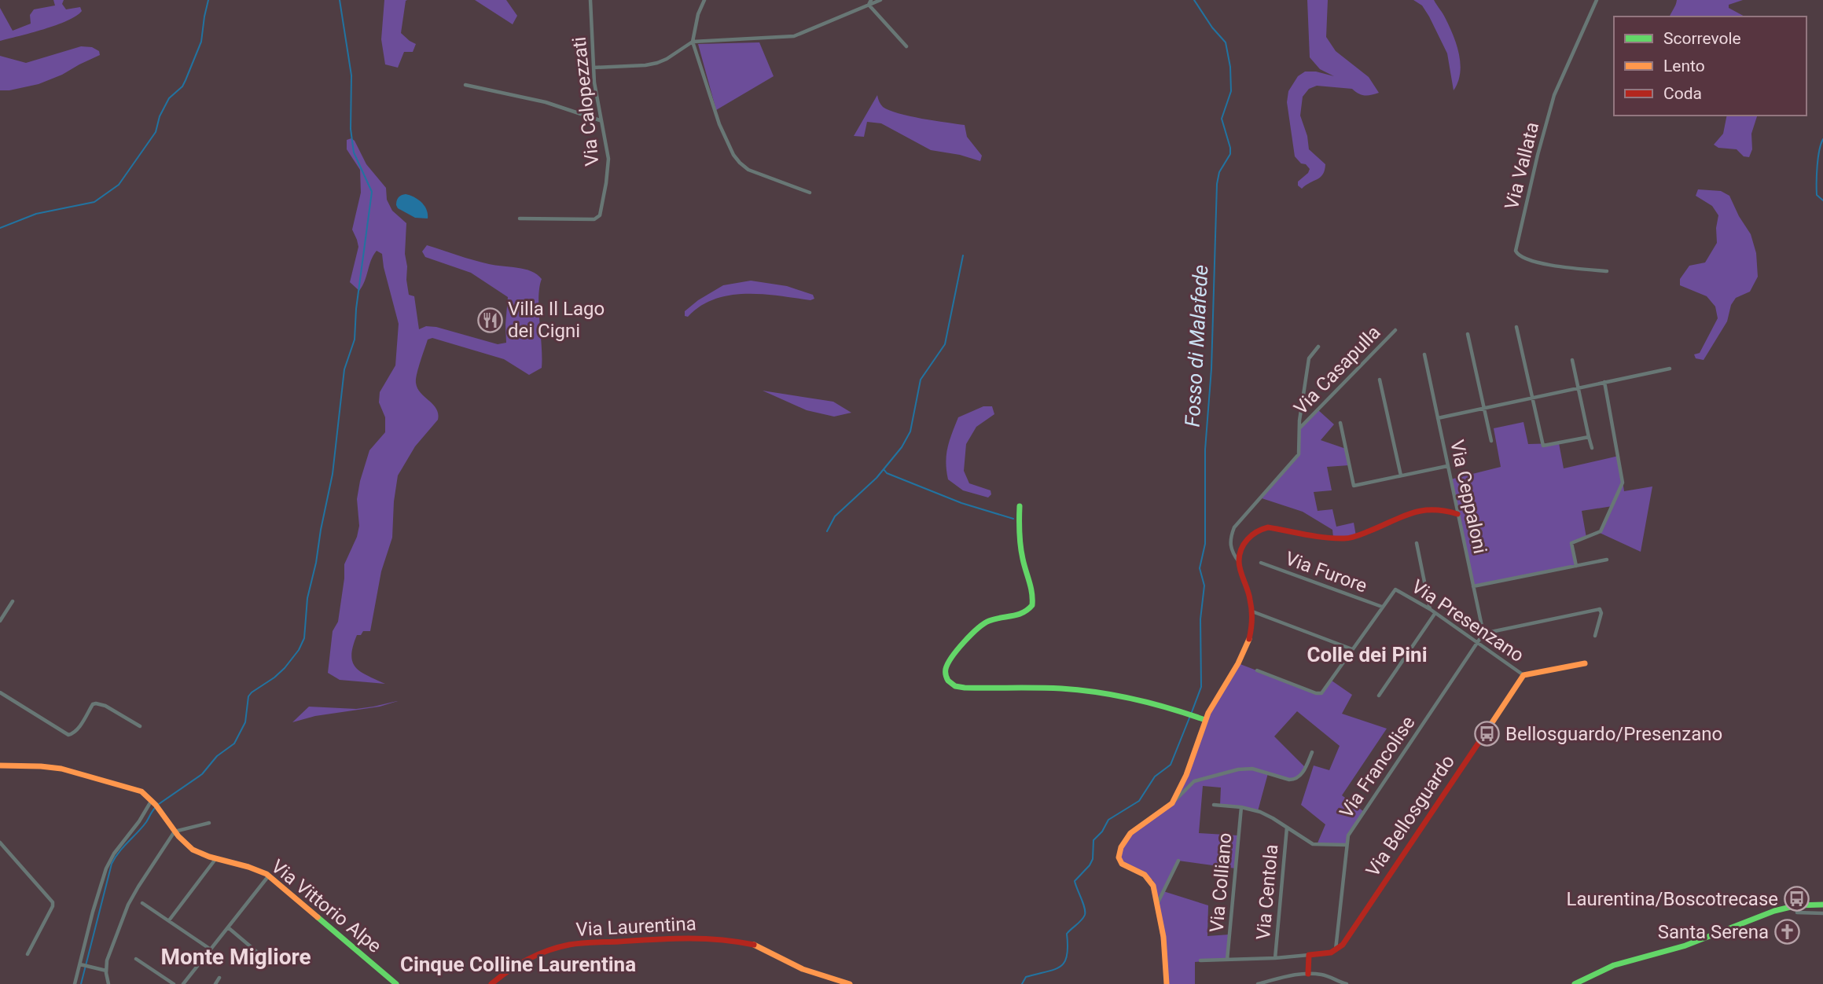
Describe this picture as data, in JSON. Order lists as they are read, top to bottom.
{
  "streets": {
    "street": [
      "Via Calopezzati",
      "Via Vallata",
      "Via Casapulla",
      "Via Ceppaloni",
      "Via Furore",
      "Via Presenzano",
      "Via Francolise",
      "Via Bellosguardo",
      "Via Colliano",
      "Via Centola",
      "Via Vittorio Alpe",
      "Via Laurentina"
    ]
  },
  "crossings": [
    ["Via Furore", "Via Presenzano"],
    ["Via Presenzano", "Via Francolise"],
    ["Via Presenzano", "Via Bellosguardo"],
    ["Via Francolise", "Via Bellosguardo"]
  ],
  "districts": ["Colle dei Pini", "Monte Migliore", "Cinque Colline Laurentina"],
  "water": ["Fosso di Malafede"],
  "places": {
    "restaurant": ["Villa Il Lago dei Cigni"],
    "bus stop": ["Bellosguardo/Presenzano", "Laurentina/Boscotrecase"],
    "church": ["Santa Serena"]
  },
  "legend": ["Scorrevole", "Lento", "Coda"]
}
